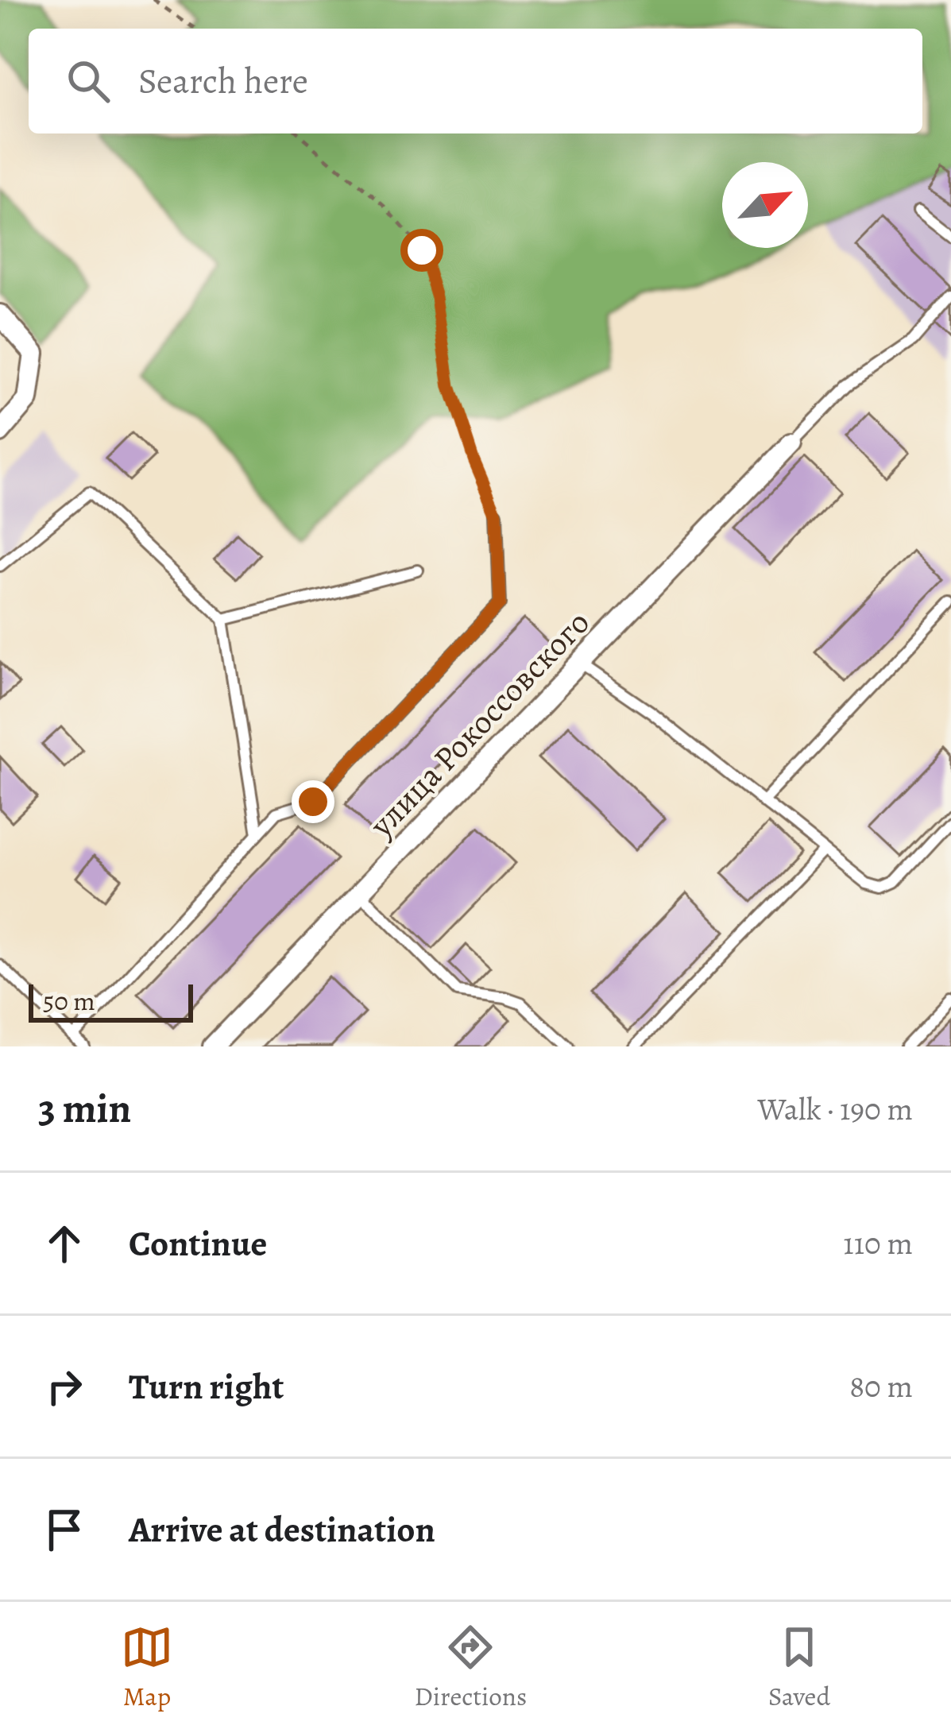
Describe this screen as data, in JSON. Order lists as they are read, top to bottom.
{
  "streets": {
    "street": ["улица Рокоссовского"]
  },
  "scale_bar": "50 m",
  "north": "top right",
  "page": {
    "search": "Search here",
    "scale": "50 m",
    "heading": ["3 min", "Walk · 190 m"],
    "list": [
      ["Continue", "110 m"],
      ["Turn right", "80 m"],
      "Arrive at destination"
    ],
    "nav": ["Map", "Directions", "Saved"]
  }
}
